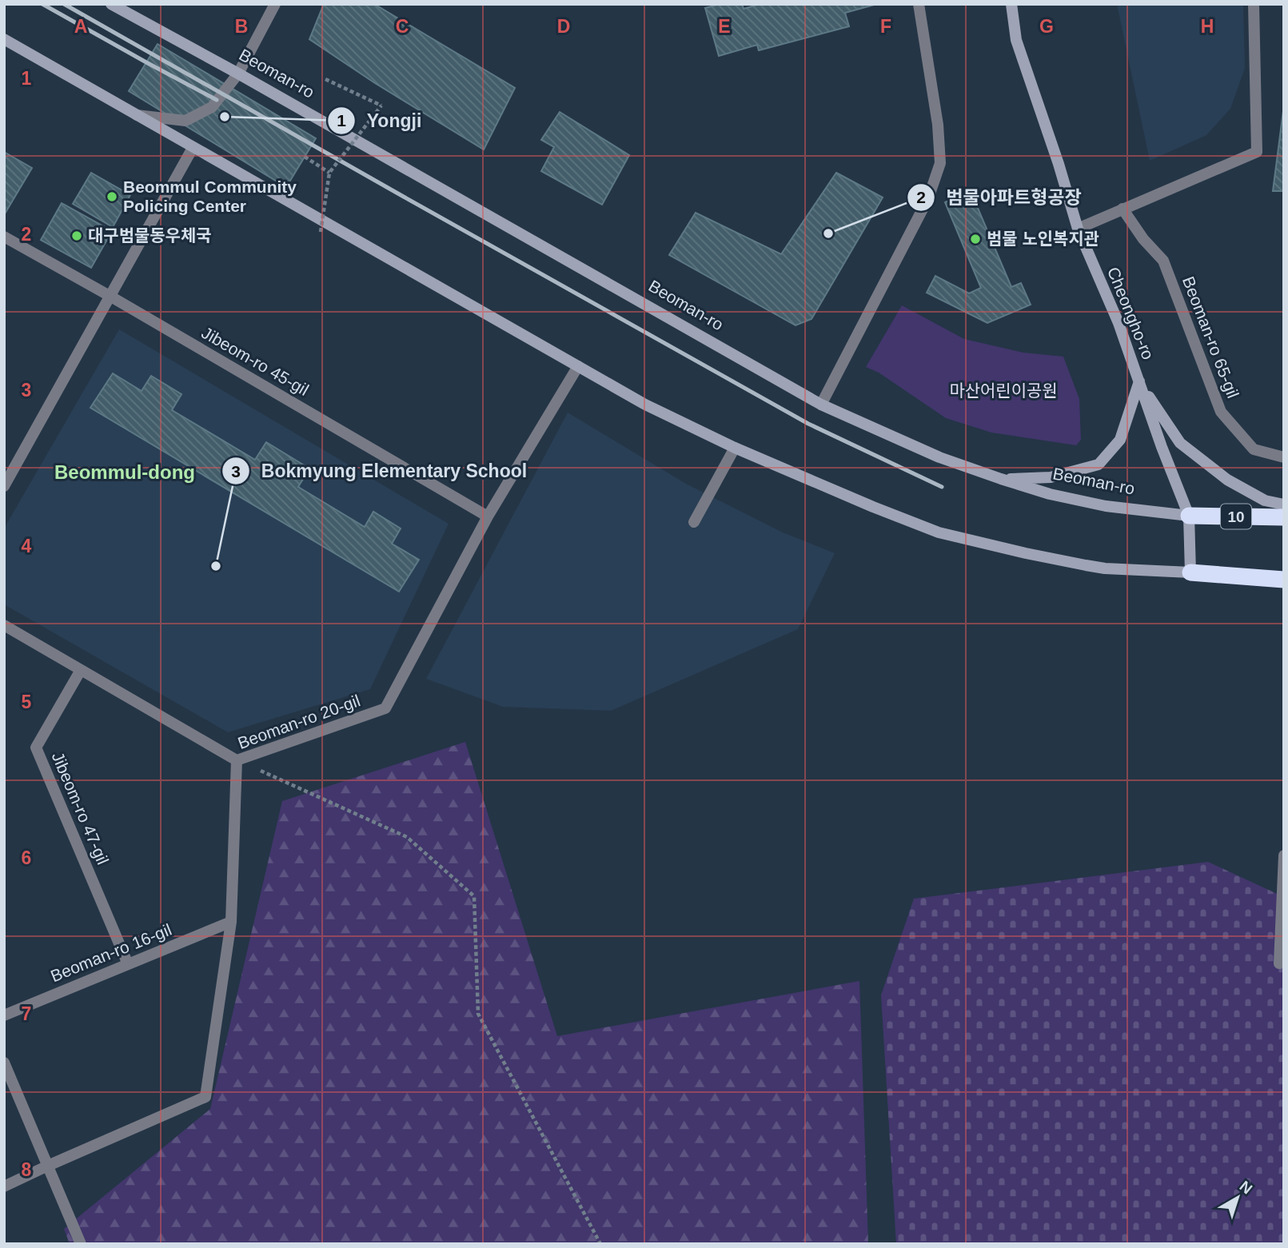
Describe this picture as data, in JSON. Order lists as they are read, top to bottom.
{
  "streets": {
    "highway": ["Beoman-ro", "10"],
    "main road": ["Cheongho-ro"],
    "street": [
      "Beoman-ro 65-gil",
      "Jibeom-ro 45-gil",
      "Beoman-ro 20-gil",
      "Jibeom-ro 47-gil",
      "Beoman-ro 16-gil"
    ]
  },
  "crossings": [
    ["Beoman-ro", "Cheongho-ro"],
    ["Jibeom-ro 45-gil", "Beoman-ro 20-gil"],
    ["Beoman-ro 20-gil", "Beoman-ro 16-gil"],
    ["Jibeom-ro 47-gil", "Beoman-ro 16-gil"]
  ],
  "districts": ["Beommul-dong"],
  "parks": ["마산어린이공원"],
  "places": [
    "Yongji",
    "Beommul Community Policing Center",
    "범물아파트형공장",
    "대구범물동우체국",
    "범물 노인복지관",
    "Bokmyung Elementary School"
  ],
  "north": "top right",
  "grid": {
    "columns": [
      "A",
      "B",
      "C",
      "D",
      "E",
      "F",
      "G",
      "H"
    ],
    "rows": [
      "1",
      "2",
      "3",
      "4",
      "5",
      "6",
      "7",
      "8"
    ]
  }
}
